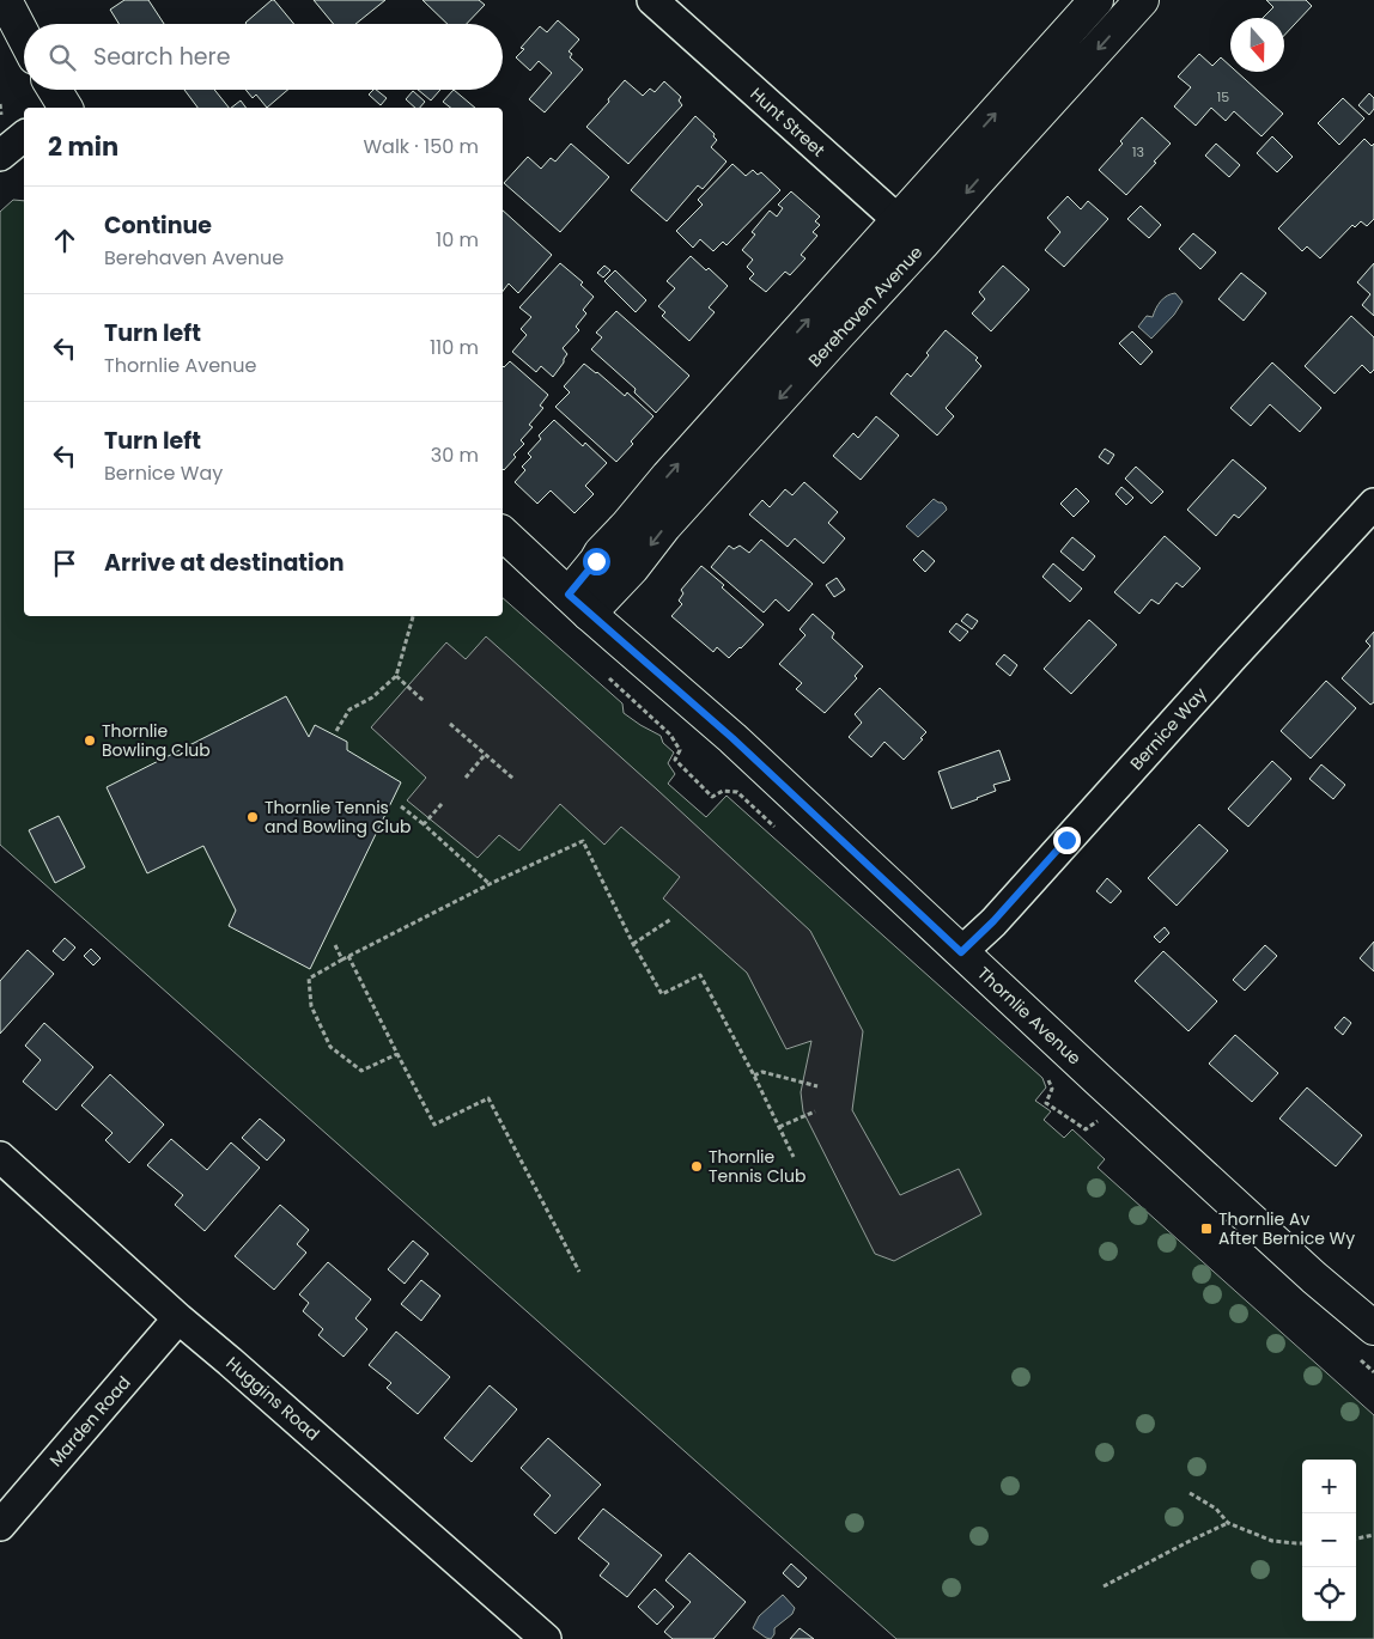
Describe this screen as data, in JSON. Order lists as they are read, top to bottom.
{
  "streets": {
    "street": [
      "Hunt Street",
      "Berehaven Avenue",
      "Bernice Way",
      "Thornlie Avenue",
      "Huggins Road",
      "Marden Road"
    ]
  },
  "crossings": [
    ["Hunt Street", "Berehaven Avenue"],
    ["Berehaven Avenue", "Thornlie Avenue"],
    ["Bernice Way", "Thornlie Avenue"],
    ["Huggins Road", "Marden Road"]
  ],
  "places": {
    "other": ["Thornlie Bowling Club", "Thornlie Tennis and Bowling Club", "Thornlie Tennis Club"],
    "transit": ["Thornlie Av After Bernice Wy"]
  },
  "house_numbers": ["15", "13"],
  "north": "bottom",
  "page": {
    "search": "Search here",
    "heading": ["2 min", "Walk · 150 m"],
    "list": [
      ["Continue", "Berehaven Avenue", "10 m"],
      ["Turn left", "Thornlie Avenue", "110 m"],
      ["Turn left", "Bernice Way", "30 m"],
      "Arrive at destination"
    ],
    "map_buttons": ["+", "−"]
  }
}
